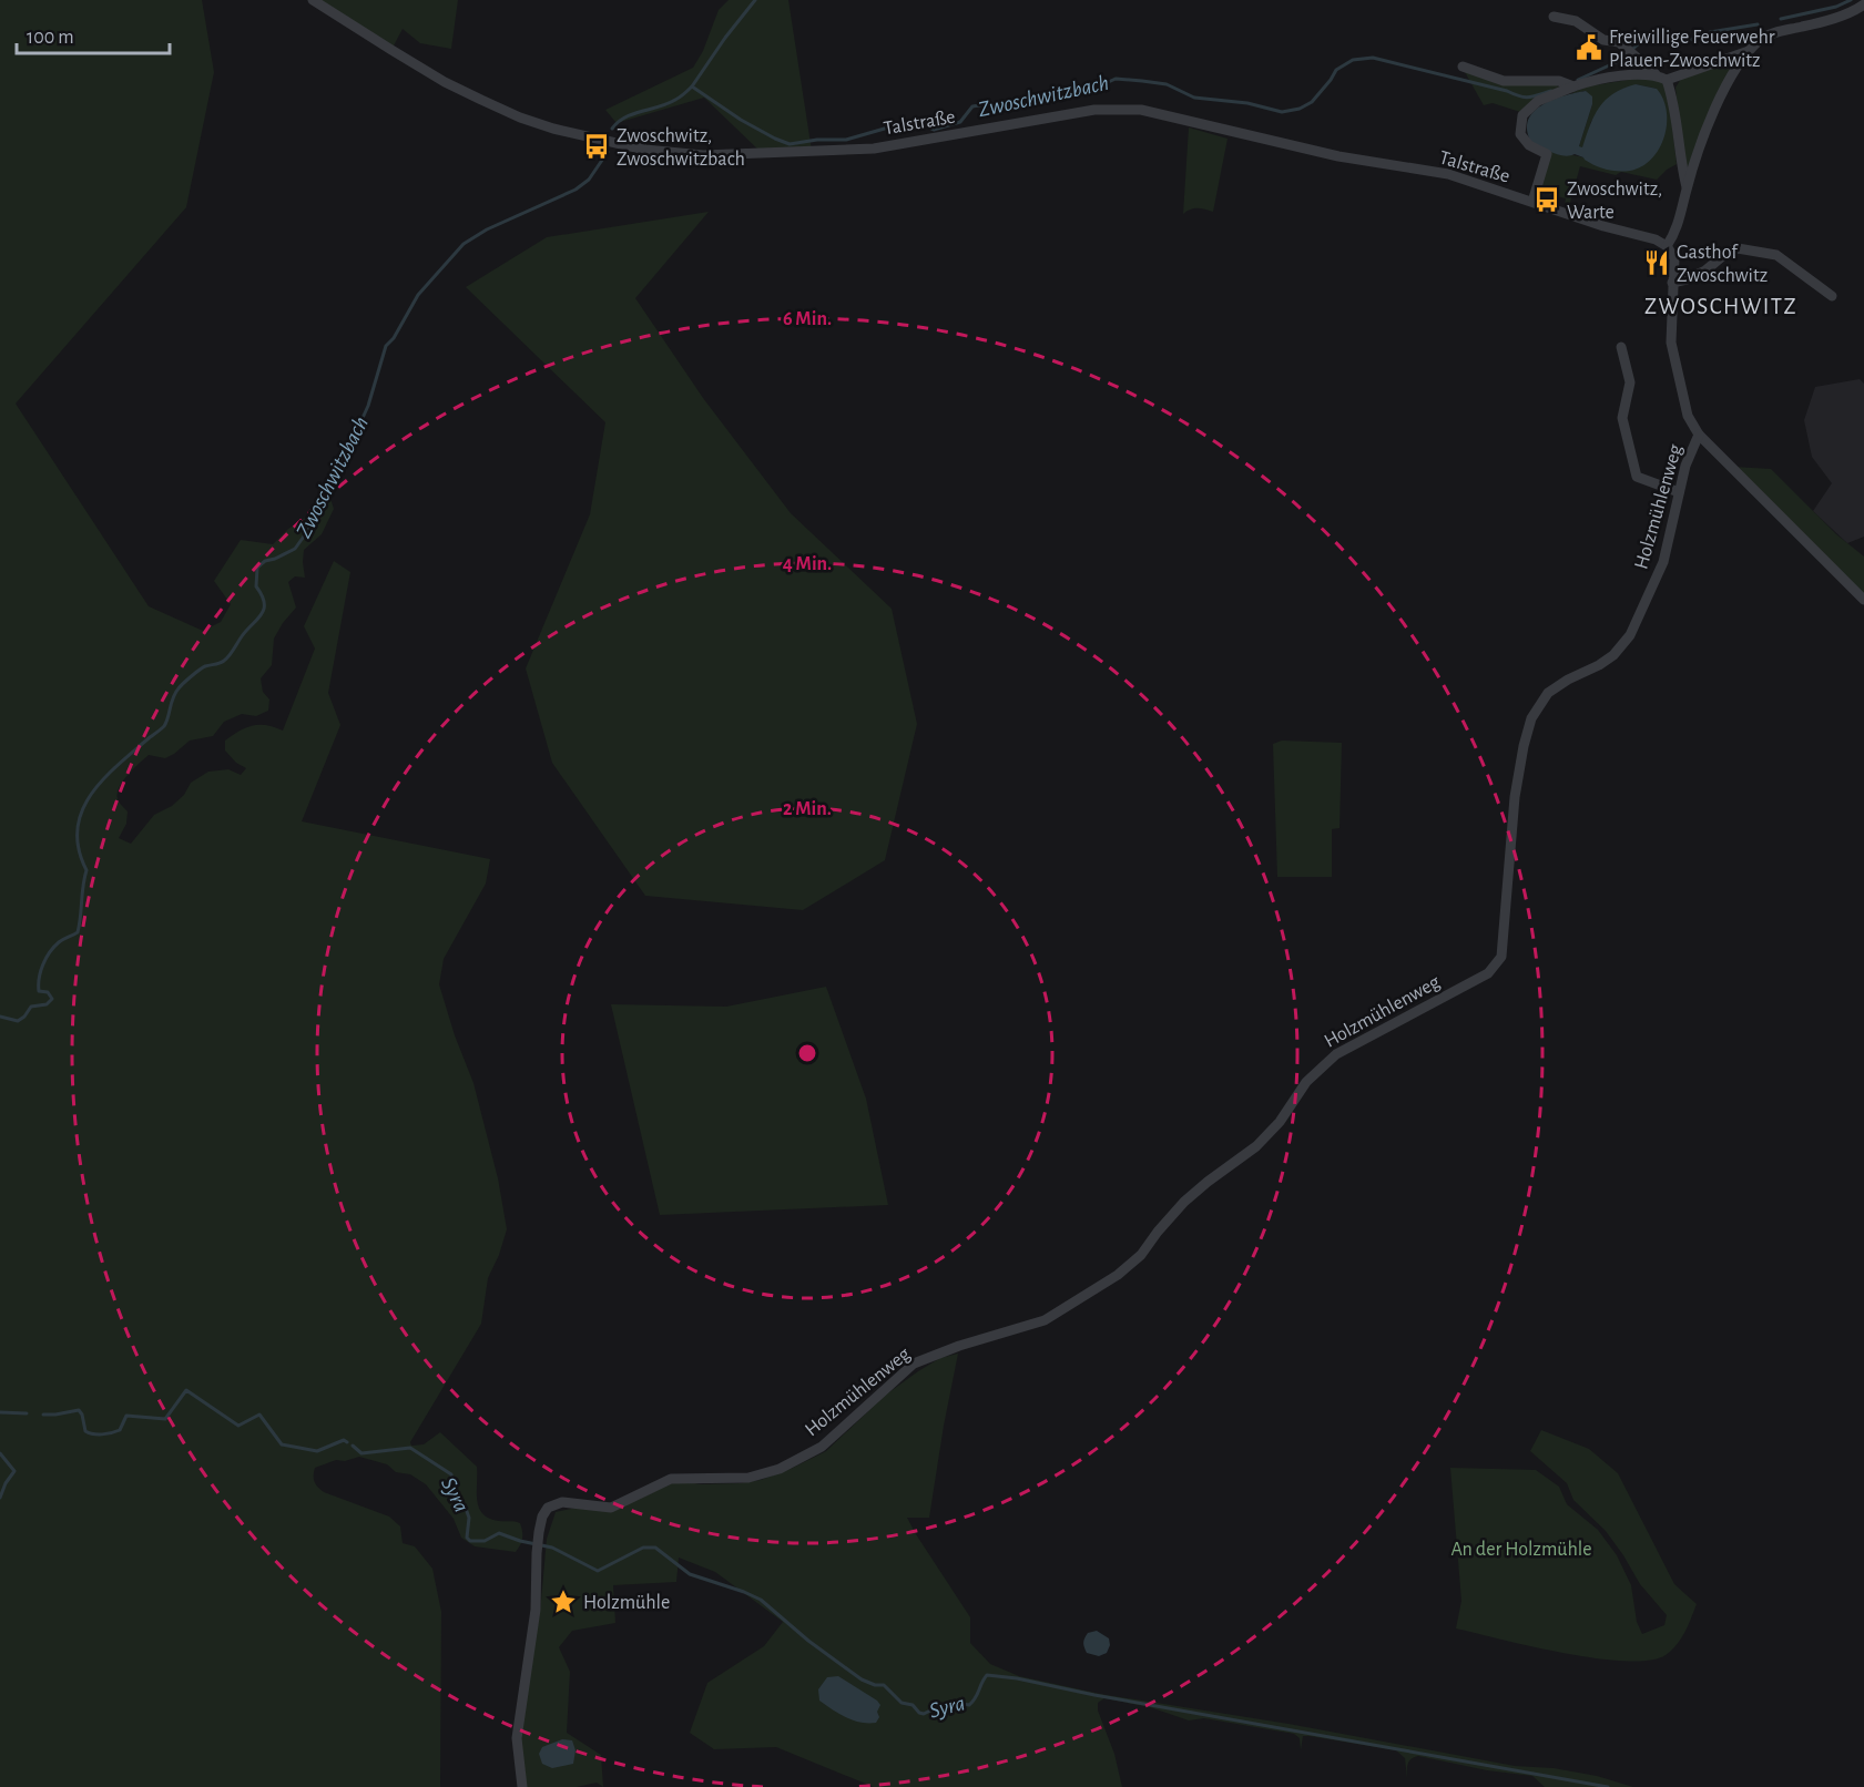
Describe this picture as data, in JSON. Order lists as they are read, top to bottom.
{
  "streets": {
    "street": ["Talstraße", "Holzmühlenweg"]
  },
  "districts": ["ZWOSCHWITZ"],
  "water": ["Zwoschwitzbach", "Syra"],
  "parks": ["An der Holzmühle"],
  "places": {
    "public building": ["Freiwillige Feuerwehr Plauen-Zwoschwitz"],
    "bus stop": ["Zwoschwitz, Zwoschwitzbach", "Zwoschwitz, Warte"],
    "restaurant": ["Gasthof Zwoschwitz"],
    "place": ["Holzmühle"]
  },
  "scale_bar": "100 m",
  "rings": ["6 Min.", "4 Min.", "2 Min."]
}
